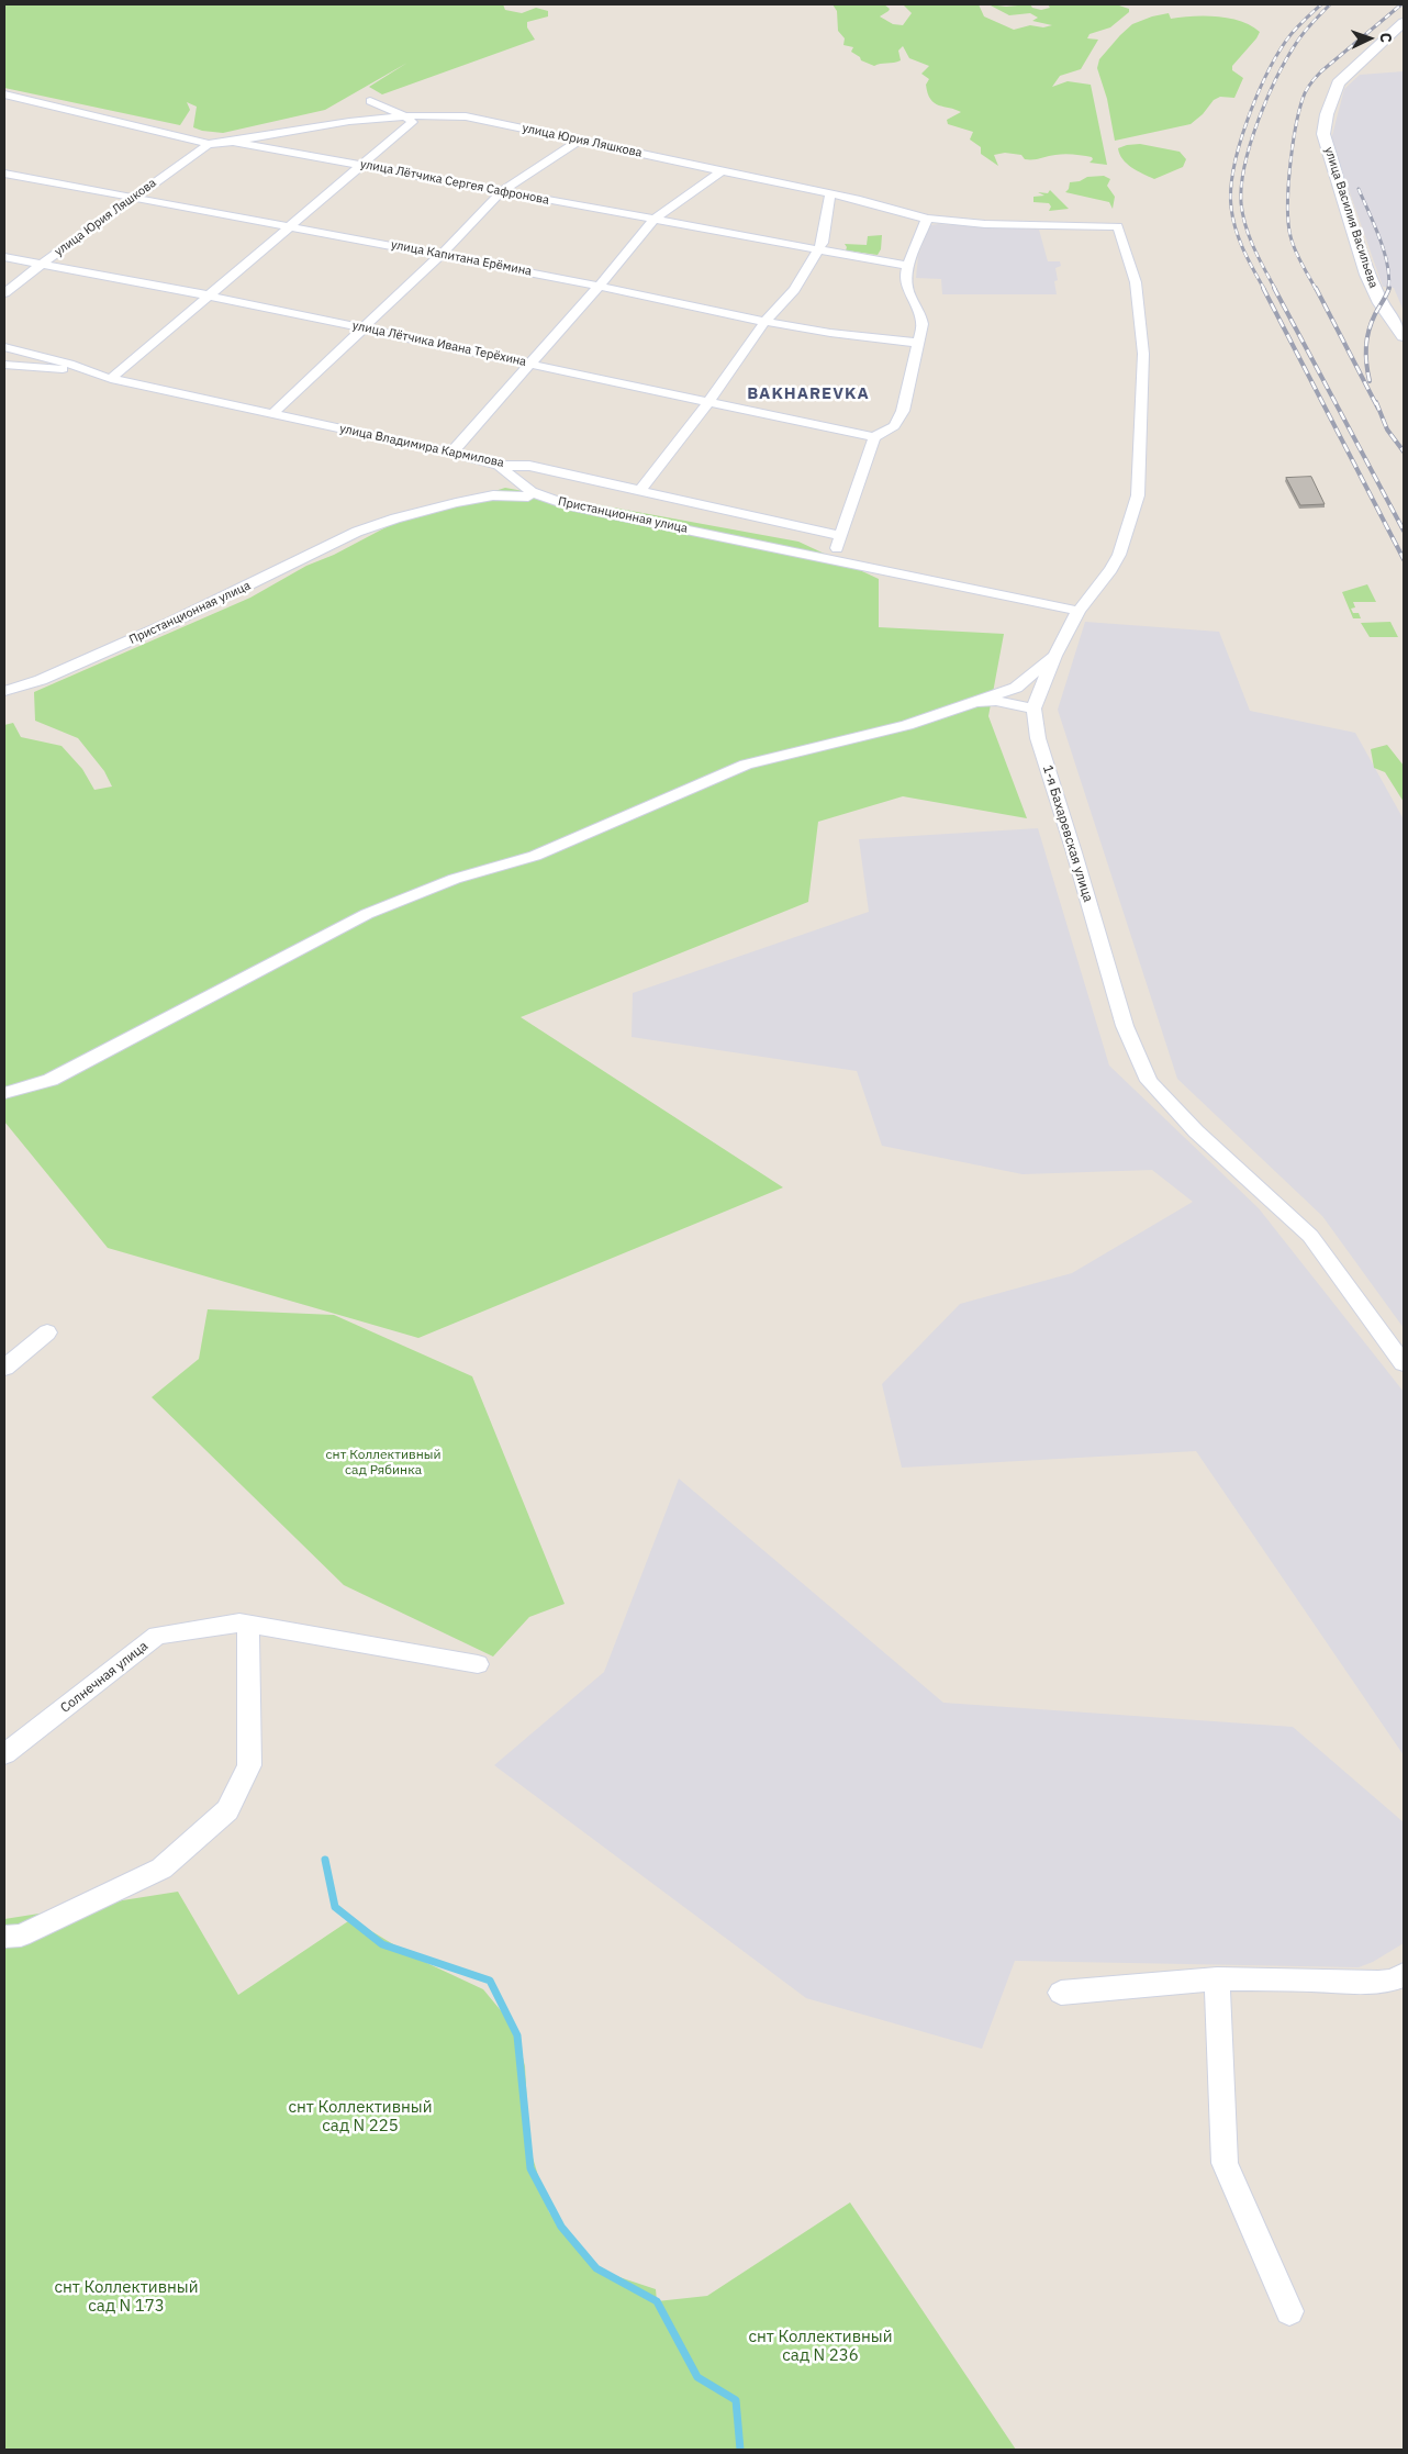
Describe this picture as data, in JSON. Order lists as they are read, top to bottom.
{
  "streets": {
    "main road": ["улица Василия Васильева"],
    "street": [
      "улица Юрия Ляшкова",
      "улица Лётчика Сергея Сафронова",
      "улица Капитана Ерёмина",
      "улица Лётчика Ивана Терёхина",
      "улица Владимира Кармилова",
      "Пристанционная улица",
      "1-я Бахаревская улица",
      "Солнечная улица"
    ]
  },
  "crossings": [
    ["улица Юрия Ляшкова", "улица Лётчика Сергея Сафронова"],
    ["улица Юрия Ляшкова", "улица Капитана Ерёмина"],
    ["улица Юрия Ляшкова", "улица Лётчика Ивана Терёхина"],
    ["улица Юрия Ляшкова", "Пристанционная улица"]
  ],
  "districts": ["BAKHAREVKA"],
  "parks": [
    "снт Коллективный сад Рябинка",
    "снт Коллективный сад N 225",
    "снт Коллективный сад N 173",
    "снт Коллективный сад N 236"
  ],
  "north": "right"
}
